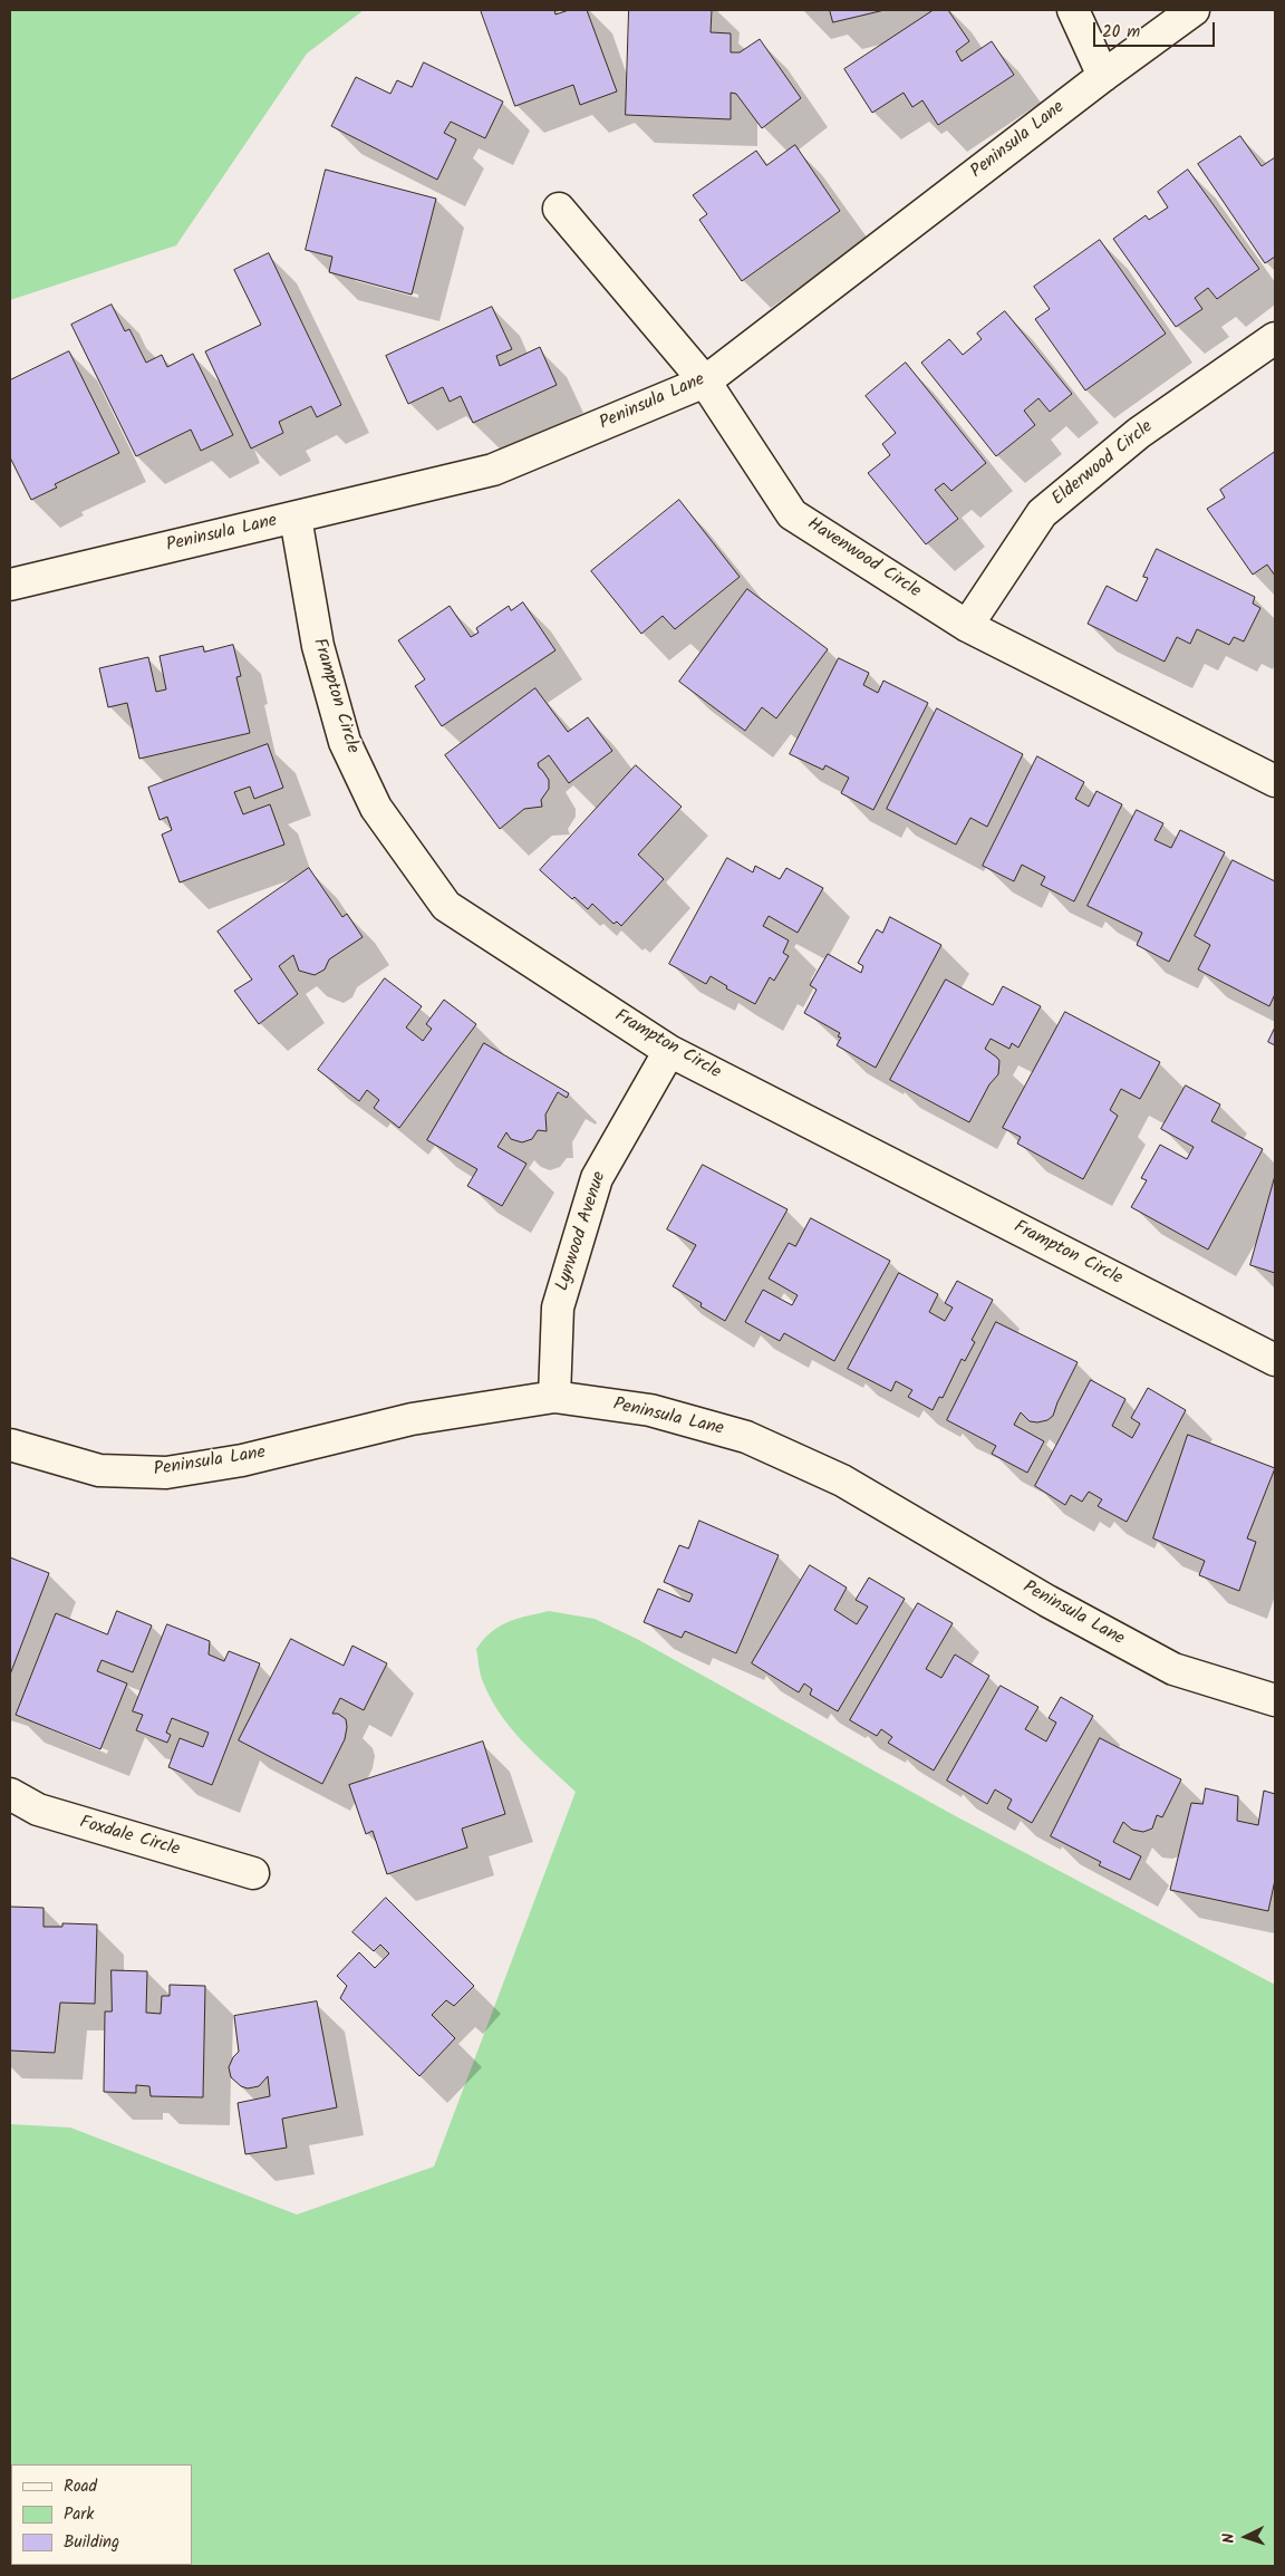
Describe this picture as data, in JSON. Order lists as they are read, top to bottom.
{
  "streets": {
    "street": [
      "Peninsula Lane",
      "Elderwood Circle",
      "Havenwood Circle",
      "Frampton Circle",
      "Lynwood Avenue",
      "Foxdale Circle"
    ]
  },
  "crossings": [
    ["Peninsula Lane", "Havenwood Circle"],
    ["Peninsula Lane", "Frampton Circle"],
    ["Peninsula Lane", "Lynwood Avenue"],
    ["Elderwood Circle", "Havenwood Circle"],
    ["Frampton Circle", "Lynwood Avenue"]
  ],
  "legend": ["Road", "Park", "Building"],
  "scale_bar": "20 m",
  "north": "left"
}
